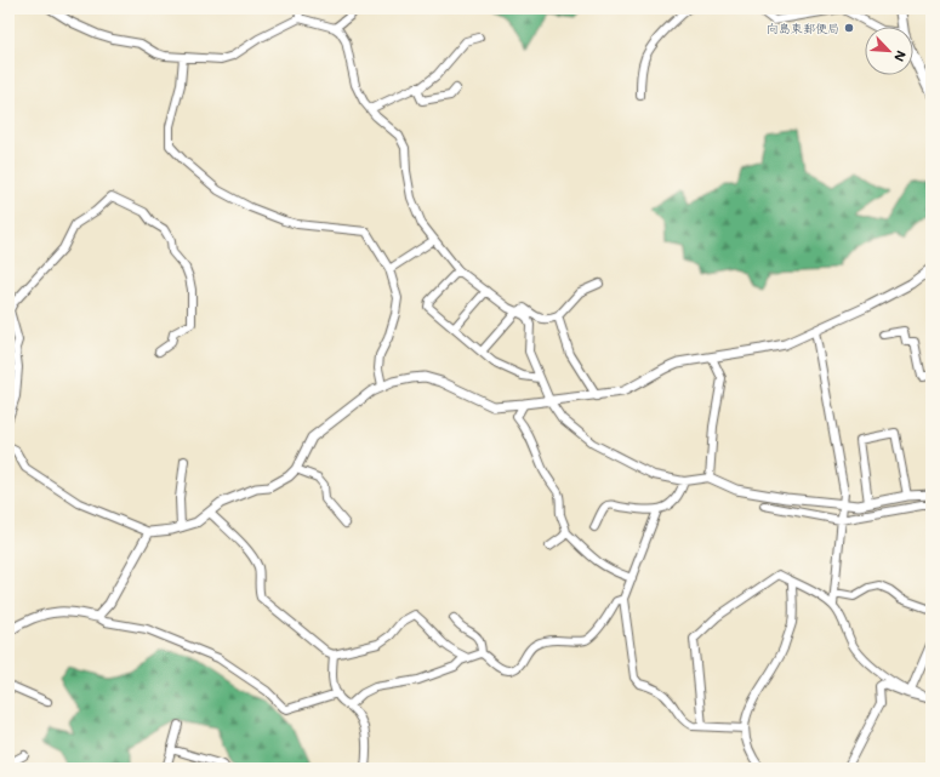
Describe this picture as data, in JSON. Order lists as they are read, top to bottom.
{
  "places": ["向島東郵便局"],
  "north": "bottom right"
}
